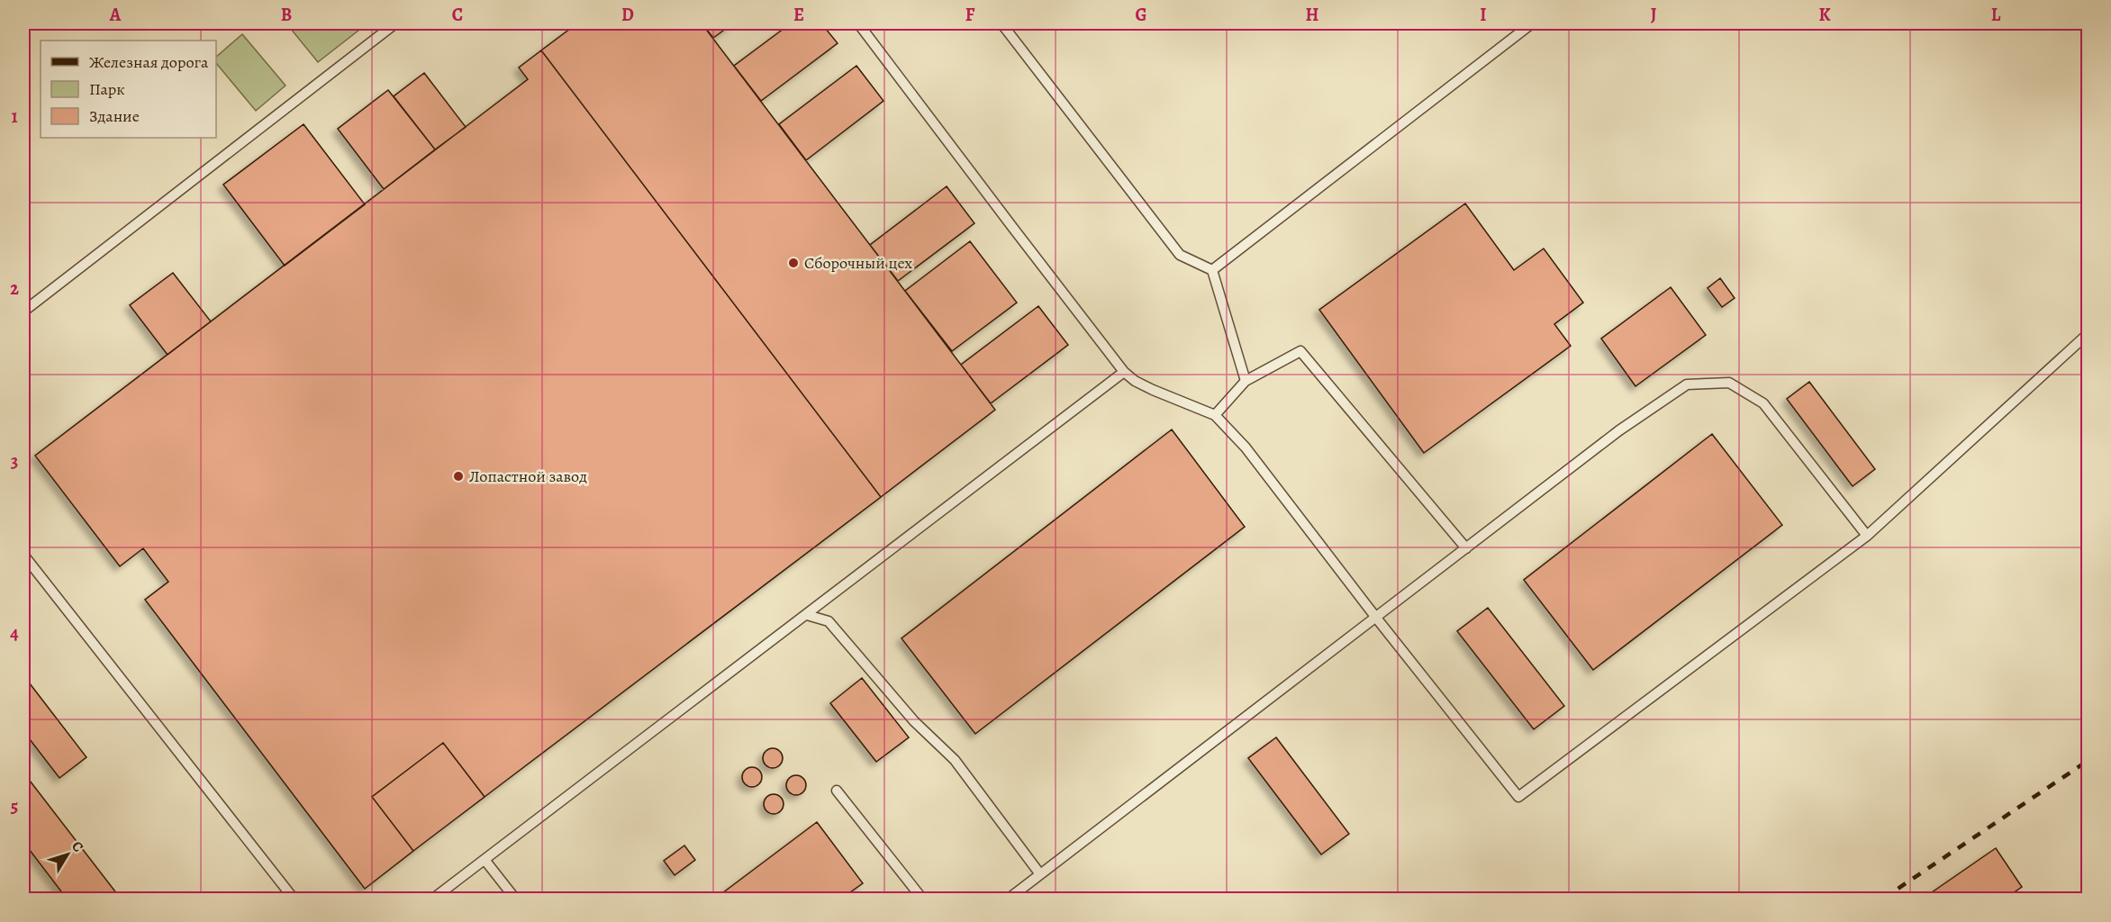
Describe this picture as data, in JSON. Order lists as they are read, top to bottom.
{
  "places": ["Сборочный цех", "Лопастной завод"],
  "legend": ["Железная дорога", "Парк", "Здание"],
  "north": "top right",
  "grid": {
    "columns": [
      "A",
      "B",
      "C",
      "D",
      "E",
      "F",
      "G",
      "H",
      "I",
      "J",
      "K",
      "L"
    ],
    "rows": [
      "1",
      "2",
      "3",
      "4",
      "5"
    ]
  }
}
